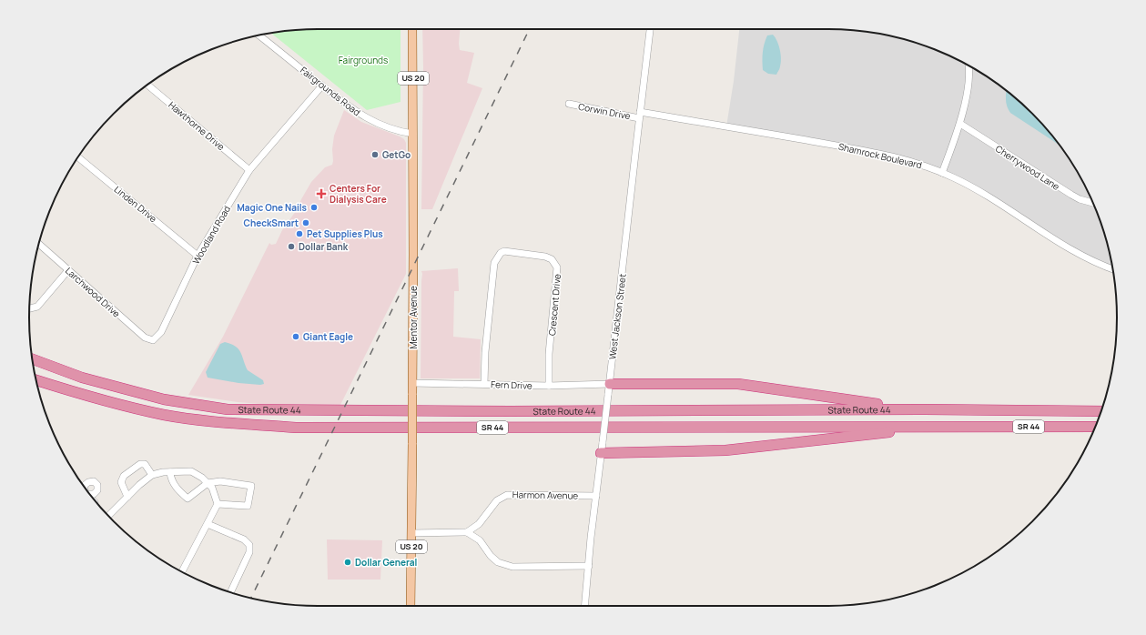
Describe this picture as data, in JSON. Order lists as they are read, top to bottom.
{
  "streets": {
    "highway": ["State Route 44", "SR 44"],
    "main road": ["US 20", "Mentor Avenue"],
    "street": [
      "Fairgrounds Road",
      "Corwin Drive",
      "Hawthorne Drive",
      "Shamrock Boulevard",
      "Cherrywood Lane",
      "Linden Drive",
      "Woodland Road",
      "Larchwood Drive",
      "Crescent Drive",
      "West Jackson Street",
      "Fern Drive",
      "Harmon Avenue"
    ]
  },
  "crossings": [
    ["Fairgrounds Road", "Woodland Road"],
    ["Fairgrounds Road", "Mentor Avenue"],
    ["Corwin Drive", "Shamrock Boulevard"],
    ["Corwin Drive", "West Jackson Street"],
    ["Hawthorne Drive", "Woodland Road"],
    ["Shamrock Boulevard", "West Jackson Street"],
    ["Linden Drive", "Woodland Road"],
    ["Woodland Road", "Larchwood Drive"],
    ["Crescent Drive", "Fern Drive"],
    ["West Jackson Street", "Fern Drive"],
    ["West Jackson Street", "Harmon Avenue"],
    ["Mentor Avenue", "Fern Drive"]
  ],
  "parks": ["Fairgrounds"],
  "places": {
    "other": [
      "GetGo",
      "Magic One Nails",
      "CheckSmart",
      "Pet Supplies Plus",
      "Dollar Bank",
      "Giant Eagle",
      "Dollar General"
    ],
    "health": ["Centers For Dialysis Care"]
  }
}
